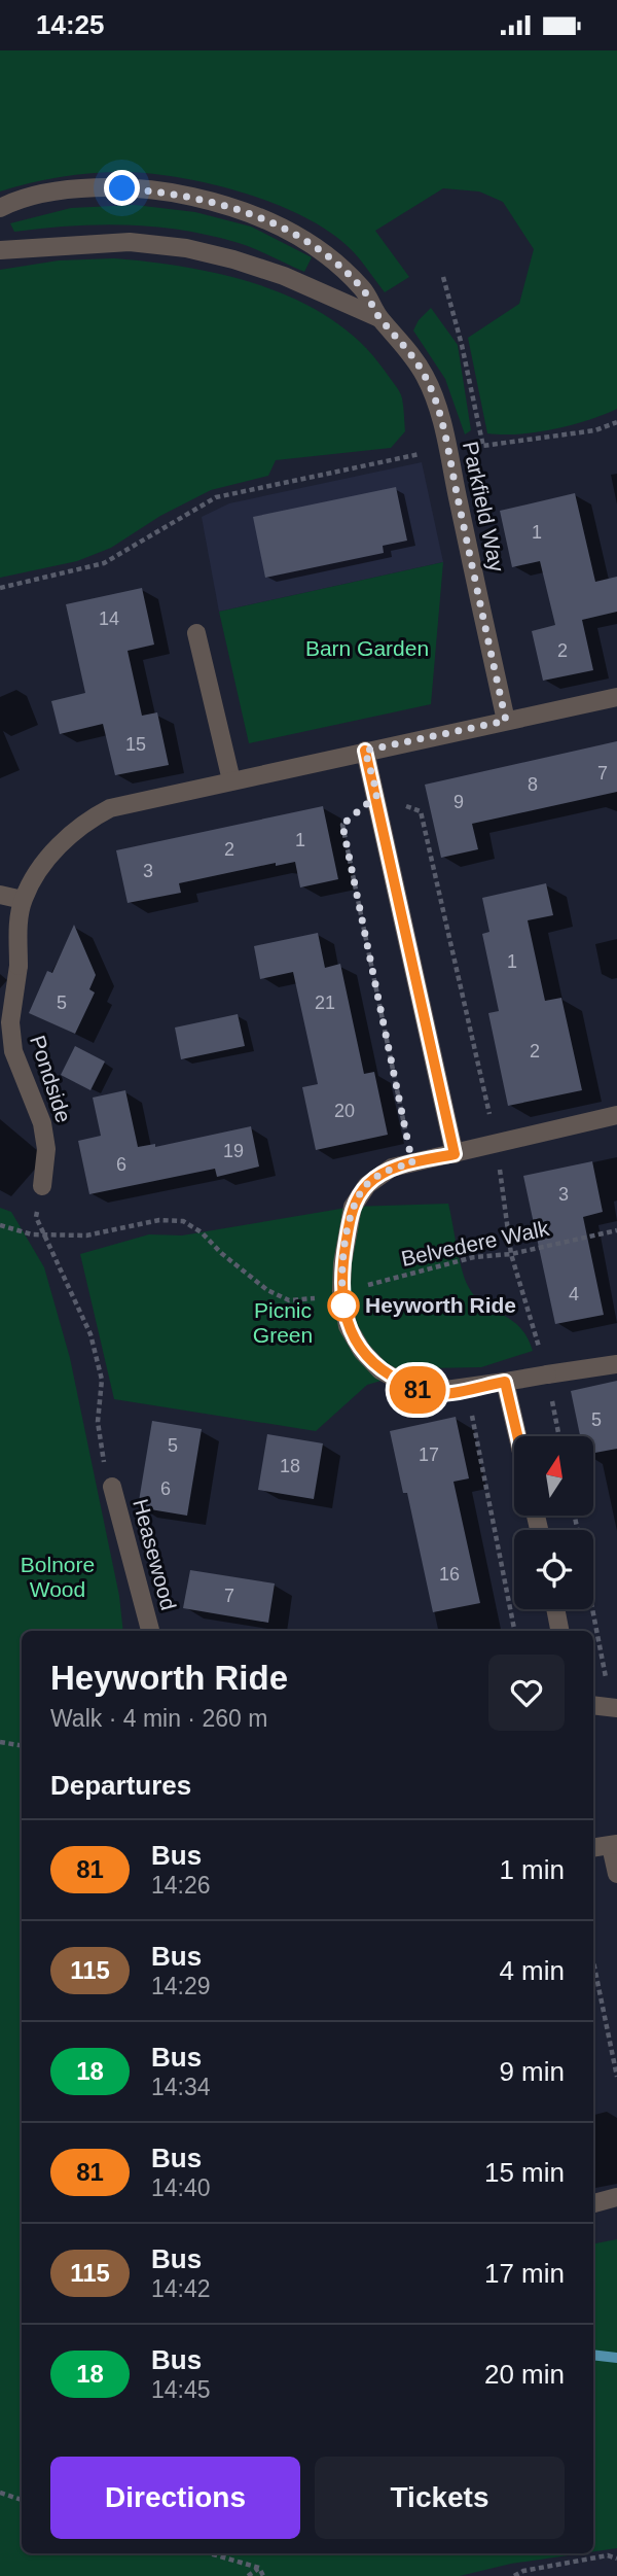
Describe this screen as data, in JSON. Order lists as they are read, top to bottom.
{
  "streets": {
    "street": ["Parkfield Way", "Pondside", "Heasewood"],
    "path": ["Belvedere Walk"]
  },
  "parks": ["Barn Garden", "Picnic Green", "Bolnore Wood"],
  "places": ["Heyworth Ride"],
  "lines": ["bus line 81"],
  "house_numbers": [
    "1",
    "14",
    "2",
    "15",
    "7",
    "8",
    "9",
    "1",
    "2",
    "3",
    "1",
    "5",
    "21",
    "2",
    "20",
    "19",
    "6",
    "3",
    "4",
    "5",
    "5",
    "17",
    "18",
    "6",
    "16",
    "7"
  ],
  "north": "top",
  "page": {
    "status": "14:25",
    "on_map": "81",
    "heading": [
      ["Heyworth Ride", "Walk · 4 min · 260 m"],
      "Departures"
    ],
    "list": [
      {
        "mark": "81",
        "name": "Bus",
        "note": "14:26",
        "value": "1 min"
      },
      {
        "mark": "115",
        "name": "Bus",
        "note": "14:29",
        "value": "4 min"
      },
      {
        "mark": "18",
        "name": "Bus",
        "note": "14:34",
        "value": "9 min"
      },
      {
        "mark": "81",
        "name": "Bus",
        "note": "14:40",
        "value": "15 min"
      },
      {
        "mark": "115",
        "name": "Bus",
        "note": "14:42",
        "value": "17 min"
      },
      {
        "mark": "18",
        "name": "Bus",
        "note": "14:45",
        "value": "20 min"
      }
    ],
    "buttons": ["Directions", "Tickets"]
  }
}
